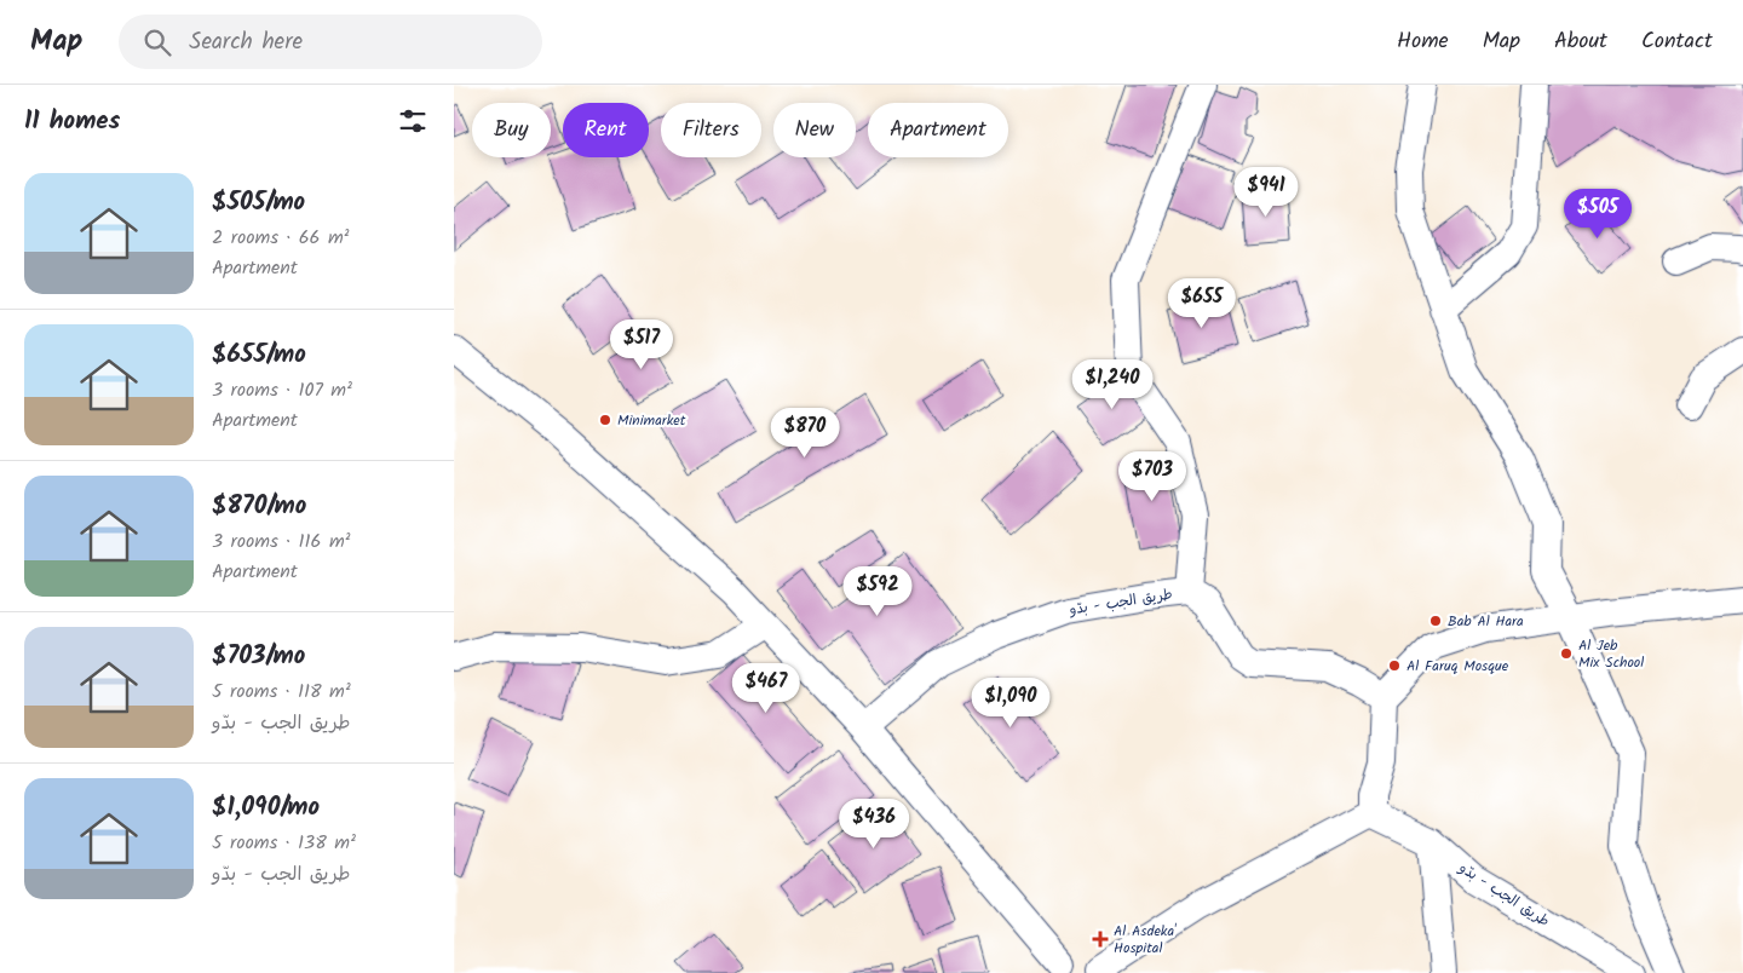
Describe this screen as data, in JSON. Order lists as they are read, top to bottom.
{
  "streets": {
    "street": ["طريق الجب - بدّو"]
  },
  "places": {
    "other": [
      "Minimarket",
      "Bab Al Hara",
      "Al Jeb Mix School",
      "Al Faruq Mosque"
    ],
    "health": ["Al Asdeka' Hospital"]
  },
  "page": {
    "header": "Map",
    "search": "Search here",
    "nav": [
      "Home",
      "Map",
      "About",
      "Contact"
    ],
    "heading": "11 homes",
    "chip": [
      "Buy",
      "Rent",
      "Filters",
      "New",
      "Apartment"
    ],
    "list": [
      {
        "name": "$505/mo",
        "note": "2 rooms · 66 m² · Apartment"
      },
      {
        "name": "$655/mo",
        "note": "3 rooms · 107 m² · Apartment"
      },
      {
        "name": "$870/mo",
        "note": "3 rooms · 116 m² · Apartment"
      },
      {
        "name": "$703/mo",
        "note": "5 rooms · 118 m² · طريق الجب - بدّو"
      },
      {
        "name": "$1,090/mo",
        "note": "5 rooms · 138 m² · طريق الجب - بدّو"
      }
    ],
    "price": [
      "$941",
      "$505",
      "$655",
      "$517",
      "$1,240",
      "$870",
      "$703",
      "$592",
      "$467",
      "$1,090",
      "$436"
    ]
  }
}
